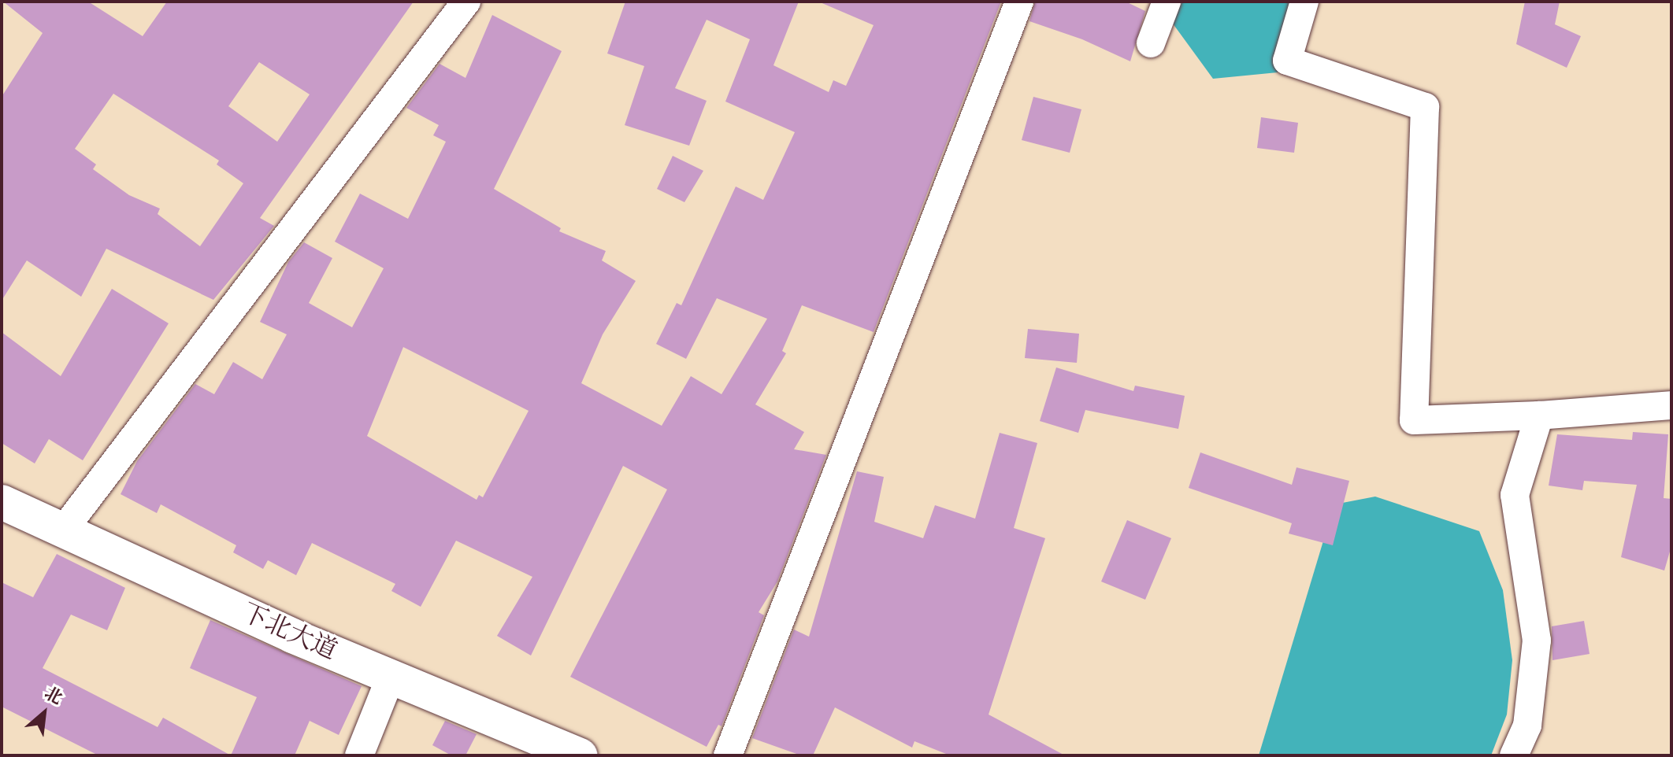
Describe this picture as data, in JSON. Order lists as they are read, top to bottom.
{
  "streets": {
    "street": ["下北大道"]
  },
  "north": "top right"
}
